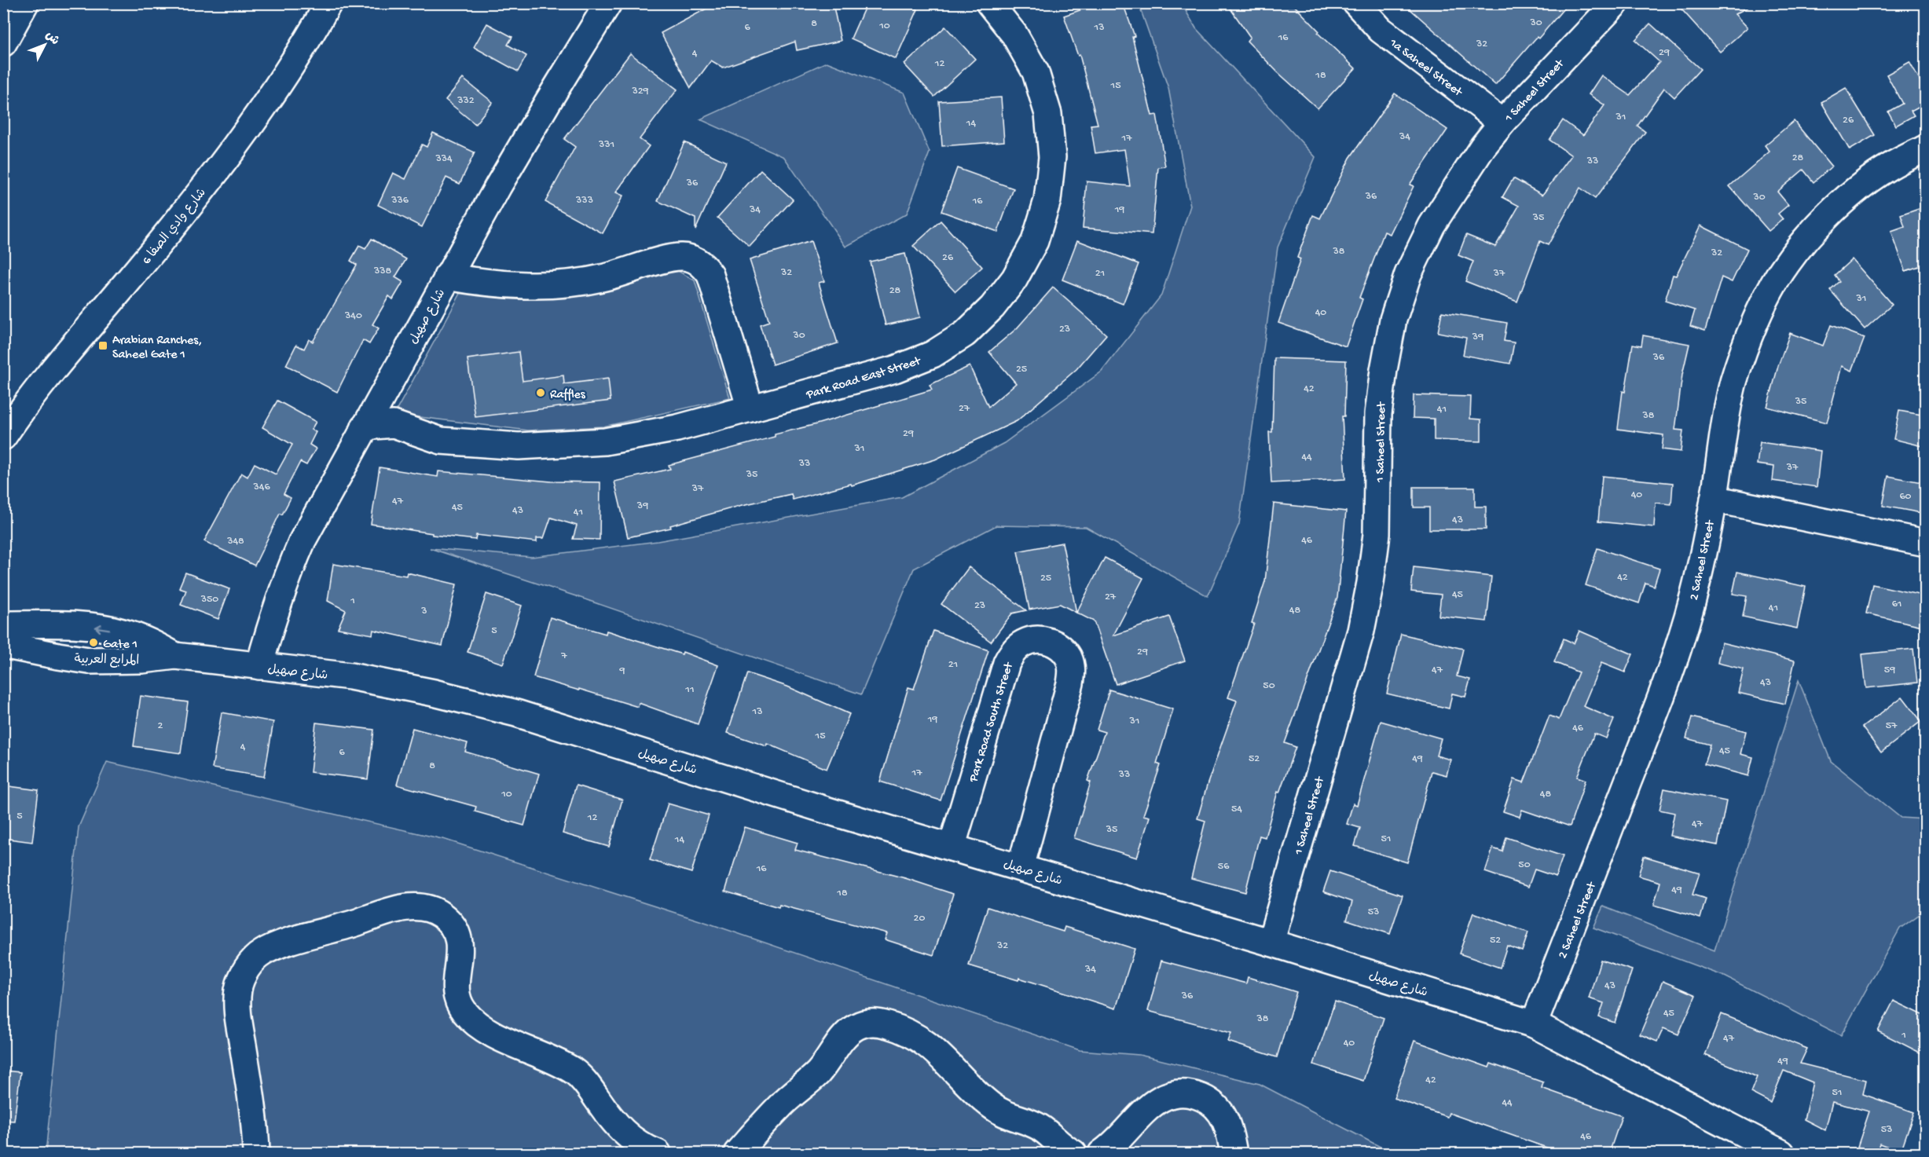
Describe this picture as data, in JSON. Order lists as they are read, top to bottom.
{
  "streets": {
    "street": [
      "1a Saheel Street",
      "1 Saheel Street",
      "شارع وادي الصفا 6",
      "شارع صهيل",
      "Park Road East Street",
      "2 Saheel Street",
      "المرابع العربية",
      "Park Road South Street"
    ]
  },
  "crossings": [
    ["1a Saheel Street", "1 Saheel Street"],
    ["1 Saheel Street", "شارع صهيل"],
    ["شارع صهيل", "Park Road East Street"],
    ["شارع صهيل", "2 Saheel Street"],
    ["شارع صهيل", "المرابع العربية"],
    ["شارع صهيل", "Park Road South Street"]
  ],
  "places": {
    "transit": ["Arabian Ranches, Saheel Gate 1"],
    "other": ["Raffles", "Gate 1"]
  },
  "house_numbers": [
    "30",
    "8",
    "10",
    "6",
    "13",
    "16",
    "32",
    "29",
    "4",
    "12",
    "18",
    "15",
    "329",
    "332",
    "31",
    "26",
    "14",
    "34",
    "17",
    "331",
    "28",
    "334",
    "33",
    "36",
    "36",
    "30",
    "336",
    "333",
    "16",
    "34",
    "19",
    "35",
    "38",
    "32",
    "26",
    "338",
    "32",
    "21",
    "37",
    "28",
    "31",
    "40",
    "340",
    "23",
    "30",
    "39",
    "36",
    "25",
    "42",
    "35",
    "27",
    "41",
    "38",
    "29",
    "31",
    "44",
    "33",
    "37",
    "35",
    "346",
    "37",
    "40",
    "60",
    "47",
    "39",
    "45",
    "43",
    "41",
    "43",
    "46",
    "348",
    "42",
    "25",
    "45",
    "27",
    "350",
    "1",
    "61",
    "23",
    "41",
    "48",
    "3",
    "5",
    "29",
    "7",
    "21",
    "47",
    "59",
    "9",
    "43",
    "50",
    "11",
    "13",
    "19",
    "31",
    "2",
    "57",
    "46",
    "15",
    "4",
    "45",
    "6",
    "52",
    "49",
    "8",
    "17",
    "33",
    "10",
    "48",
    "54",
    "5",
    "12",
    "47",
    "35",
    "51",
    "14",
    "50",
    "56",
    "16",
    "49",
    "18",
    "53",
    "20",
    "52",
    "32",
    "34",
    "43",
    "36",
    "45",
    "38",
    "1",
    "47",
    "40",
    "49",
    "42",
    "51",
    "44",
    "53",
    "46"
  ],
  "north": "top right"
}
